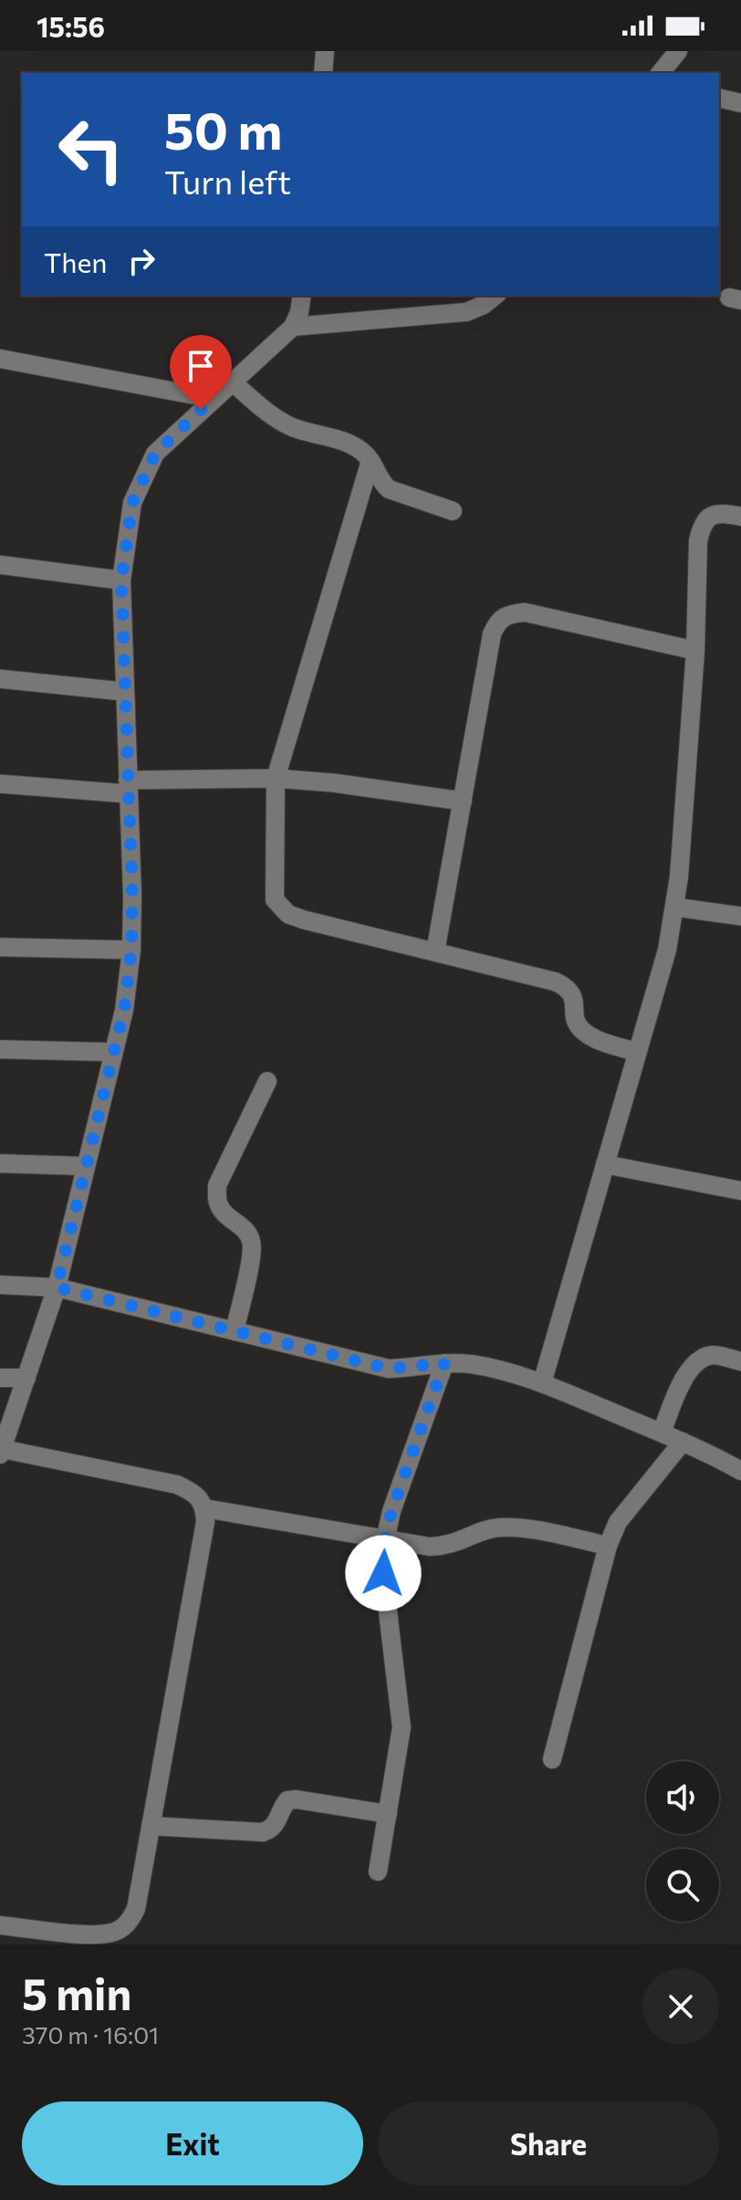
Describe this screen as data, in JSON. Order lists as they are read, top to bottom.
{
  "page": {
    "status": "15:56",
    "turn": ["50 m", "Turn left"],
    "then": "Then",
    "heading": ["5 min", "370 m · 16:01"],
    "buttons": ["Exit", "Share"]
  }
}
